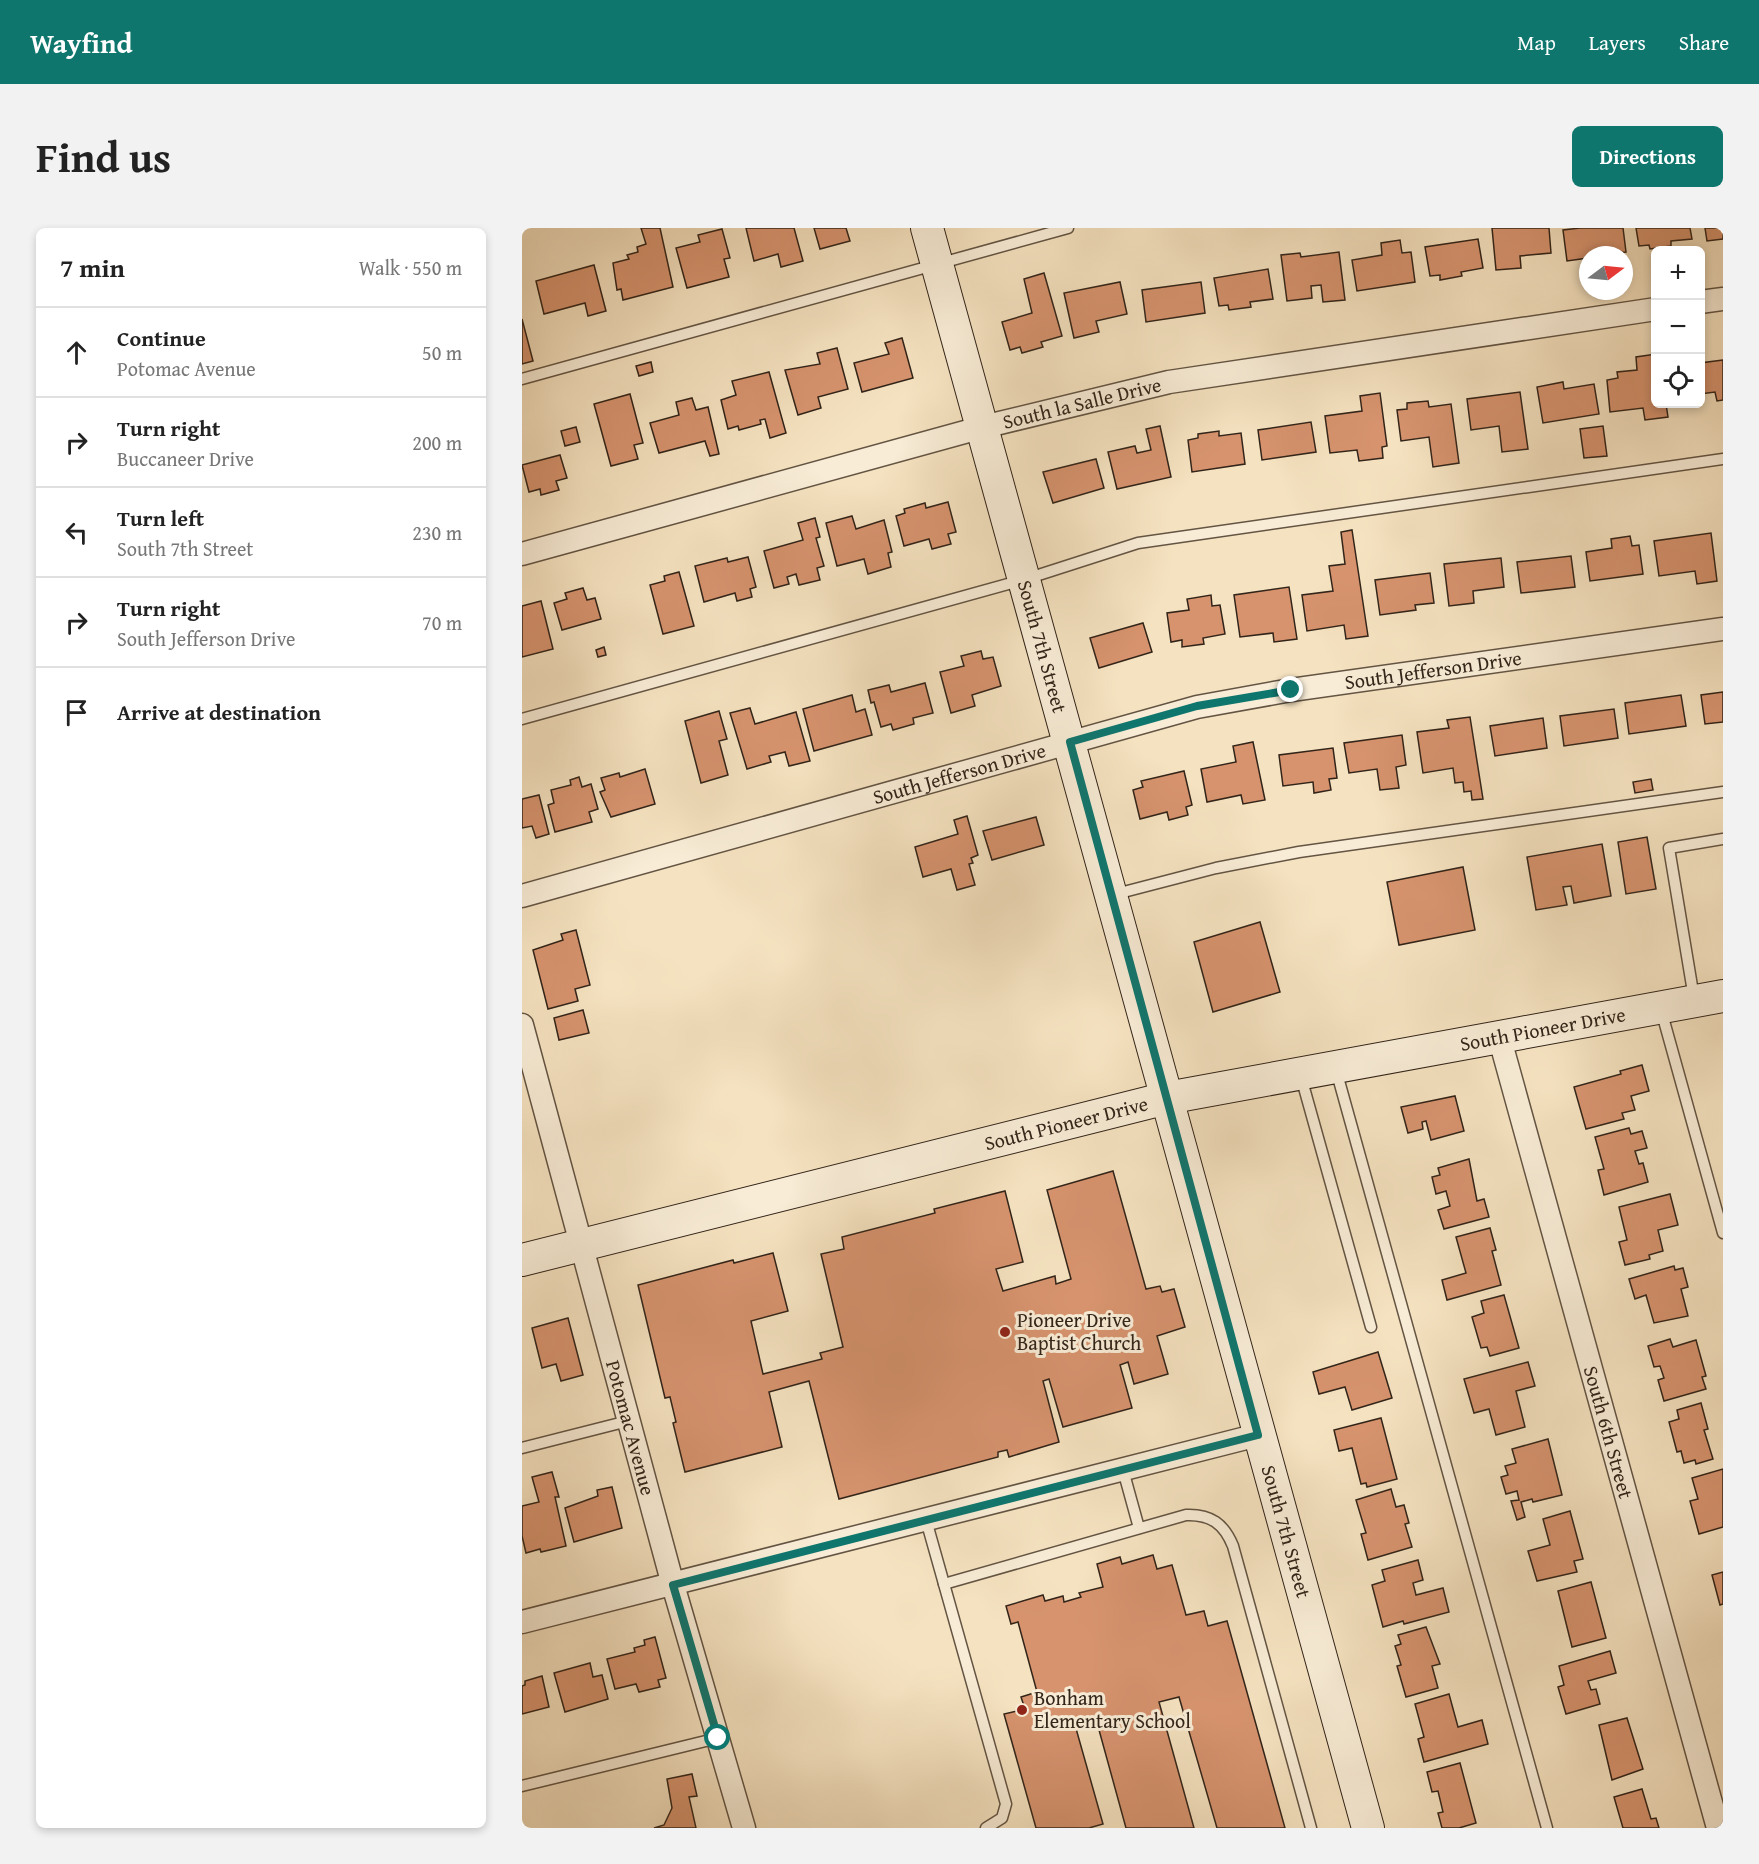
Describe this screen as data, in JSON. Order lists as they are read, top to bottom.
{
  "streets": {
    "main road": ["South 7th Street", "South Pioneer Drive"],
    "street": [
      "South la Salle Drive",
      "South Jefferson Drive",
      "Potomac Avenue",
      "South 6th Street"
    ]
  },
  "crossings": [
    ["South la Salle Drive", "South 7th Street"],
    ["South 7th Street", "South Jefferson Drive"],
    ["South 7th Street", "South Pioneer Drive"],
    ["South Pioneer Drive", "Potomac Avenue"],
    ["South Pioneer Drive", "South 6th Street"]
  ],
  "places": ["Pioneer Drive Baptist Church", "Bonham Elementary School"],
  "north": "right",
  "page": {
    "header": "Wayfind",
    "nav": ["Map", "Layers", "Share"],
    "title": "Find us",
    "buttons": "Directions",
    "heading": ["7 min", "Walk · 550 m"],
    "map_buttons": ["+", "−"],
    "list": [
      ["Continue", "Potomac Avenue", "50 m"],
      ["Turn right", "Buccaneer Drive", "200 m"],
      ["Turn left", "South 7th Street", "230 m"],
      ["Turn right", "South Jefferson Drive", "70 m"],
      "Arrive at destination"
    ]
  }
}
